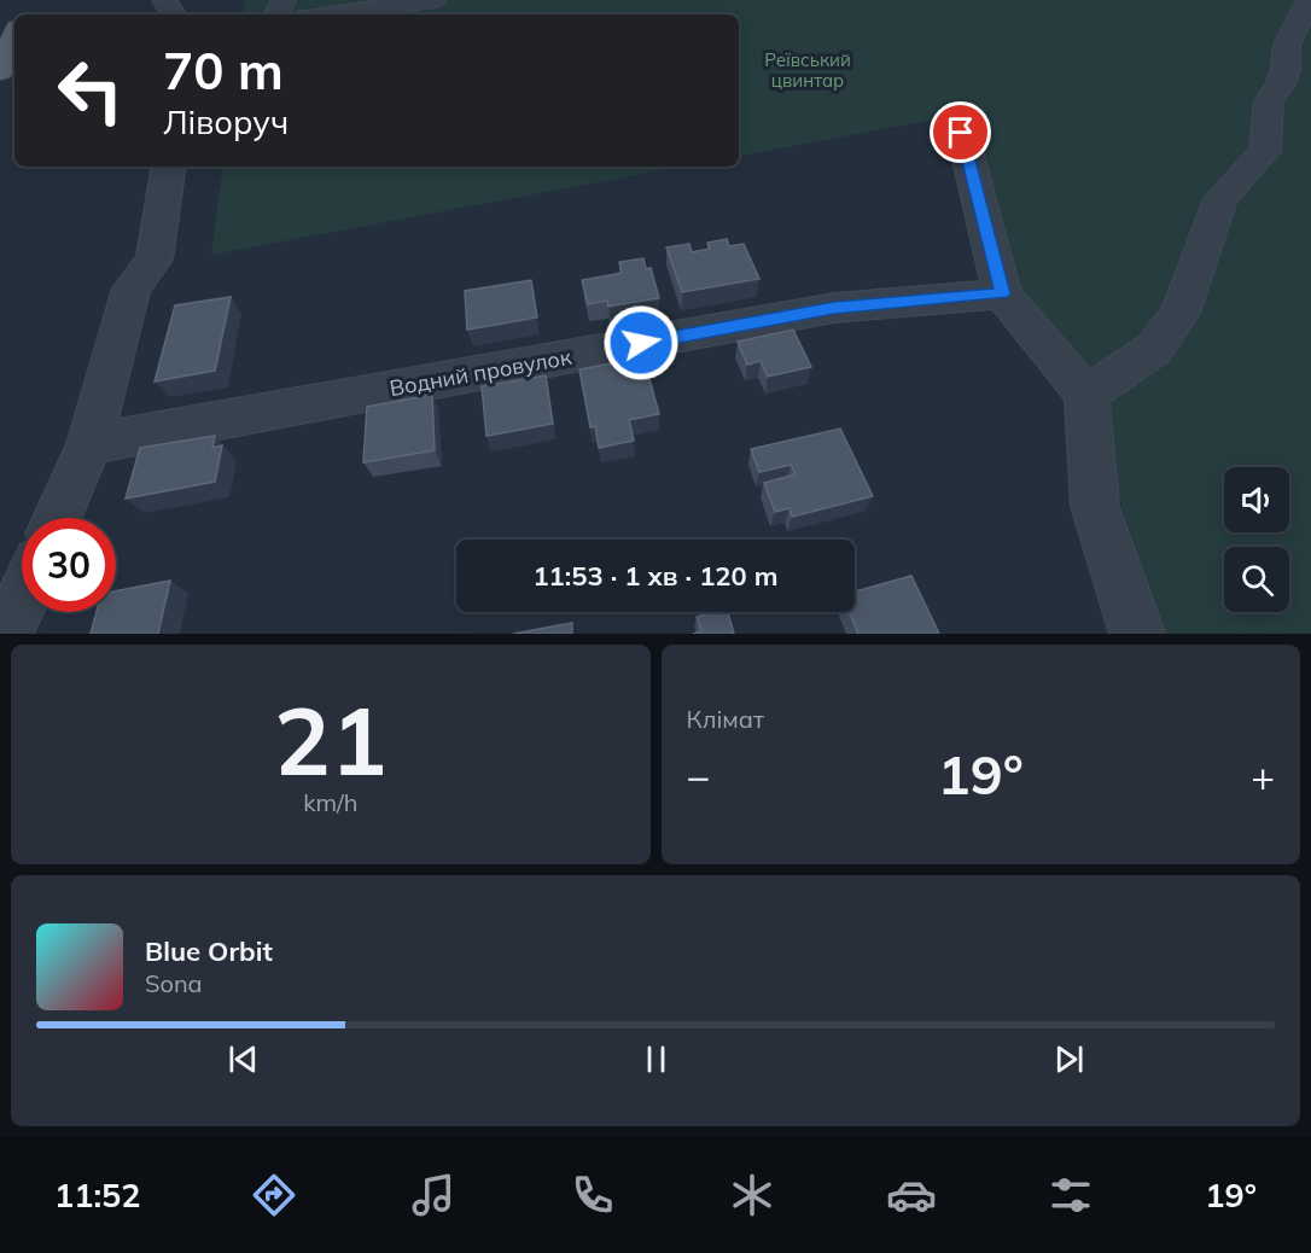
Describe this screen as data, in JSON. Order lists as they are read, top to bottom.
{
  "streets": {
    "street": ["Водний провулок"]
  },
  "parks": ["Реївський цвинтар"],
  "page": {
    "turn": ["70 m", "Ліворуч"],
    "limit": "30",
    "trip": "11:53 · 1 хв · 120 m",
    "tile": [
      ["21", "km/h"],
      "Клімат"
    ],
    "heat": ["−", "19°", "+"],
    "song": ["Blue Orbit", "Sona"],
    "tabs": ["11:52", "19°"]
  }
}
